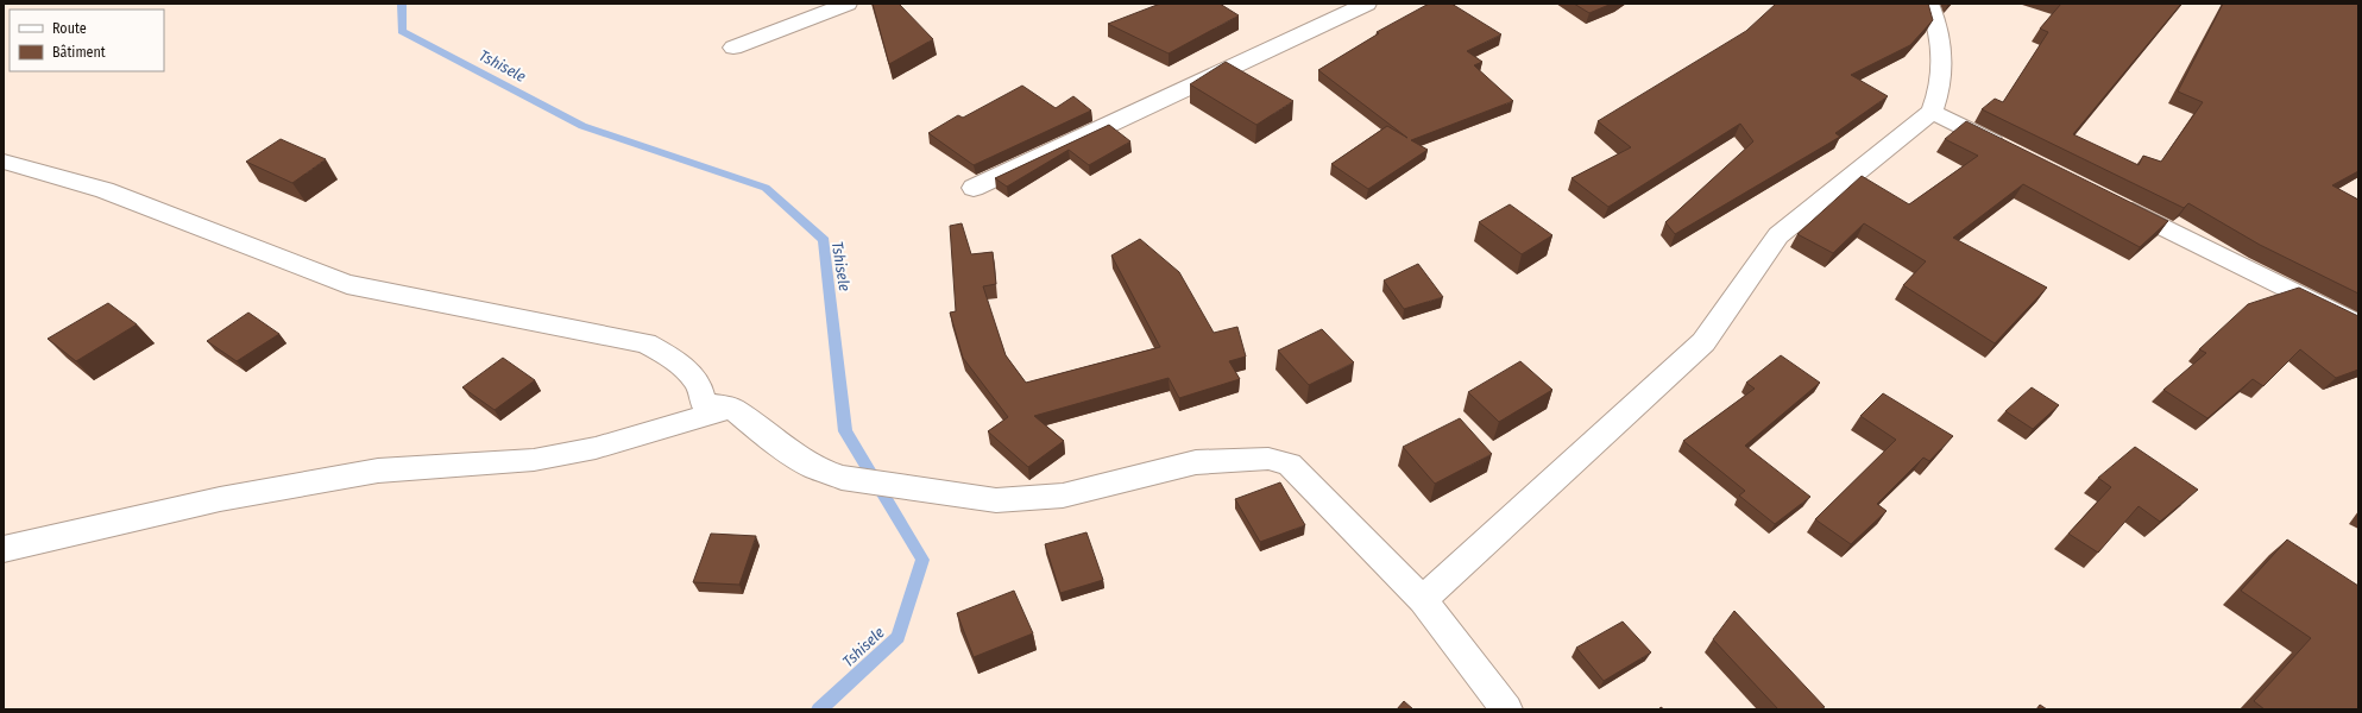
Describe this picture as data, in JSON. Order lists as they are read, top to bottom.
{
  "water": ["Tshisele"],
  "legend": ["Route", "Bâtiment"]
}
